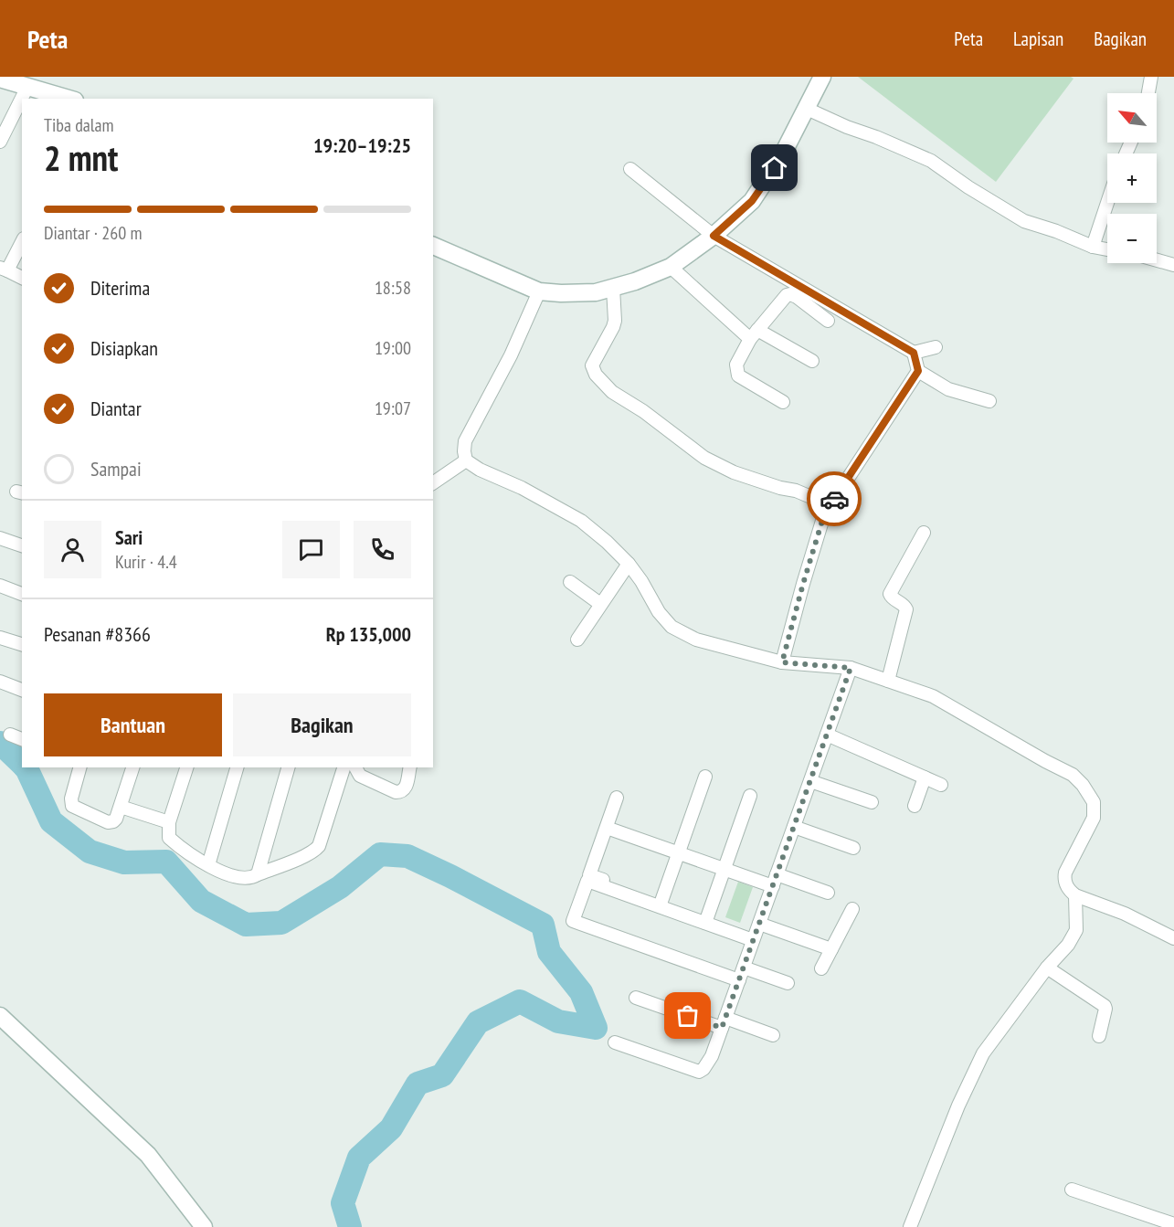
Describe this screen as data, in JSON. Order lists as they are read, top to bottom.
{
  "north": "top left",
  "page": {
    "header": "Peta",
    "nav": ["Peta", "Lapisan", "Bagikan"],
    "map_buttons": ["+", "−"],
    "heading": ["2 mnt", "Tiba dalam", "19:20–19:25"],
    "panel": [
      "Sari",
      "Kurir · 4.4",
      "Pesanan #8366",
      "Rp 135,000"
    ],
    "bar": "Diantar · 260 m",
    "list": [
      ["Diterima", "18:58"],
      ["Disiapkan", "19:00"],
      ["Diantar", "19:07"],
      "Sampai"
    ],
    "buttons": ["Bantuan", "Bagikan"]
  }
}
